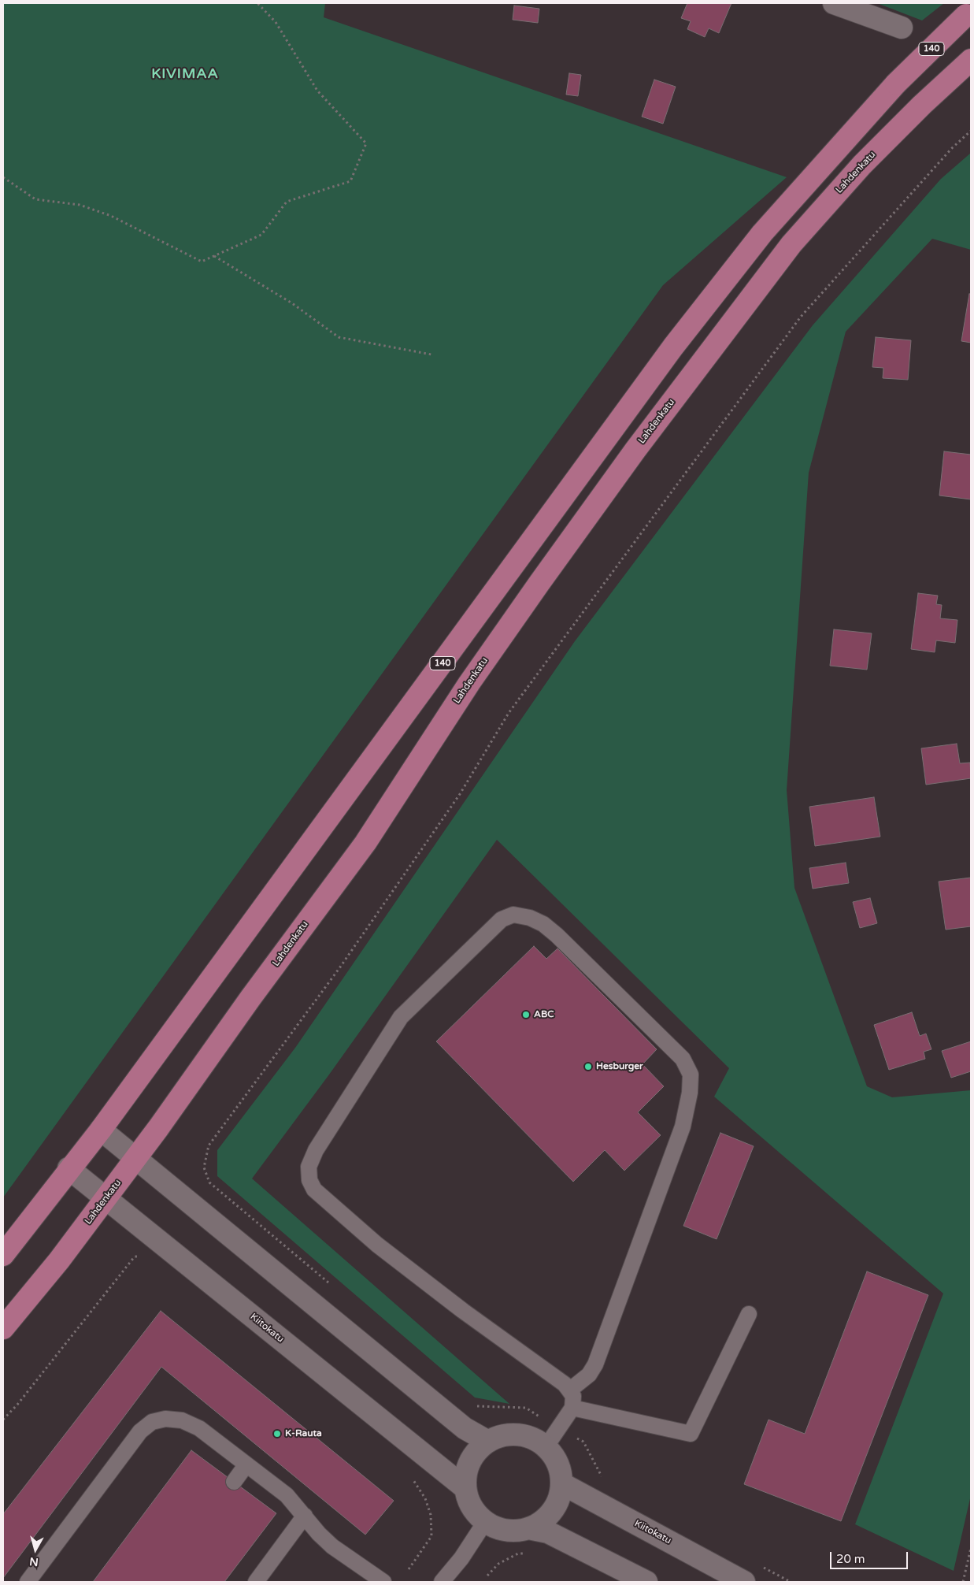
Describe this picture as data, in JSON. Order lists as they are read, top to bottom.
{
  "streets": {
    "main road": ["140", "Lahdenkatu"],
    "street": ["Kiitokatu"]
  },
  "crossings": [
    ["140", "Kiitokatu"],
    ["Lahdenkatu", "Kiitokatu"]
  ],
  "districts": ["KIVIMAA"],
  "places": ["ABC", "Hesburger", "K-Rauta"],
  "scale_bar": "20 m",
  "north": "bottom"
}
